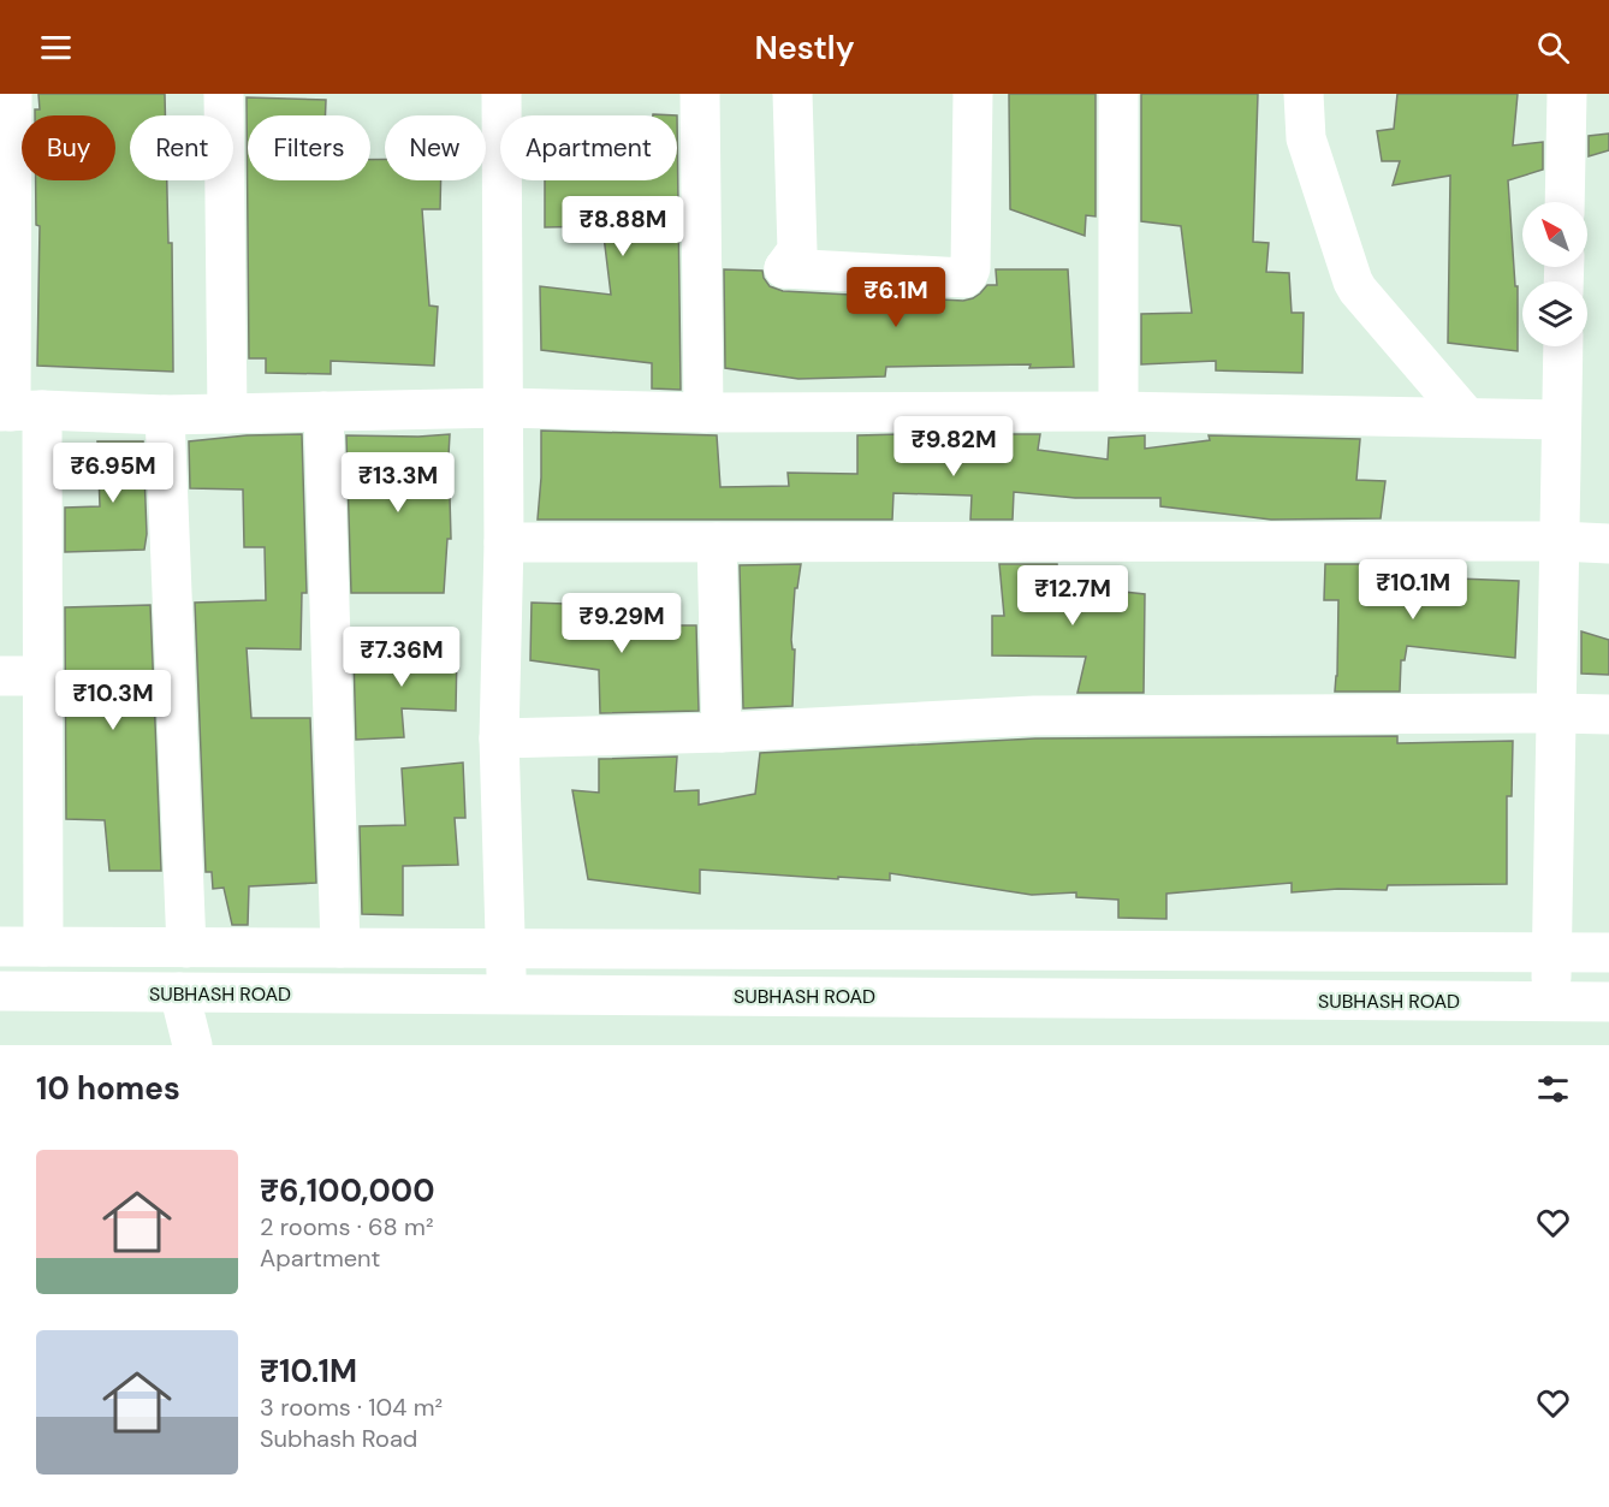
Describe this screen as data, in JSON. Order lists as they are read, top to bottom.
{
  "streets": {
    "street": ["SUBHASH ROAD"]
  },
  "north": "top left",
  "page": {
    "header": "Nestly",
    "chip": [
      "Buy",
      "Rent",
      "Filters",
      "New",
      "Apartment"
    ],
    "price": [
      "₹8.88M",
      "₹6.1M",
      "₹9.82M",
      "₹6.95M",
      "₹13.3M",
      "₹10.1M",
      "₹12.7M",
      "₹9.29M",
      "₹7.36M",
      "₹10.3M"
    ],
    "heading": "10 homes",
    "list": [
      {
        "name": "₹6,100,000",
        "note": "2 rooms · 68 m² · Apartment"
      },
      {
        "name": "₹10.1M",
        "note": "3 rooms · 104 m² · Subhash Road"
      }
    ]
  }
}
